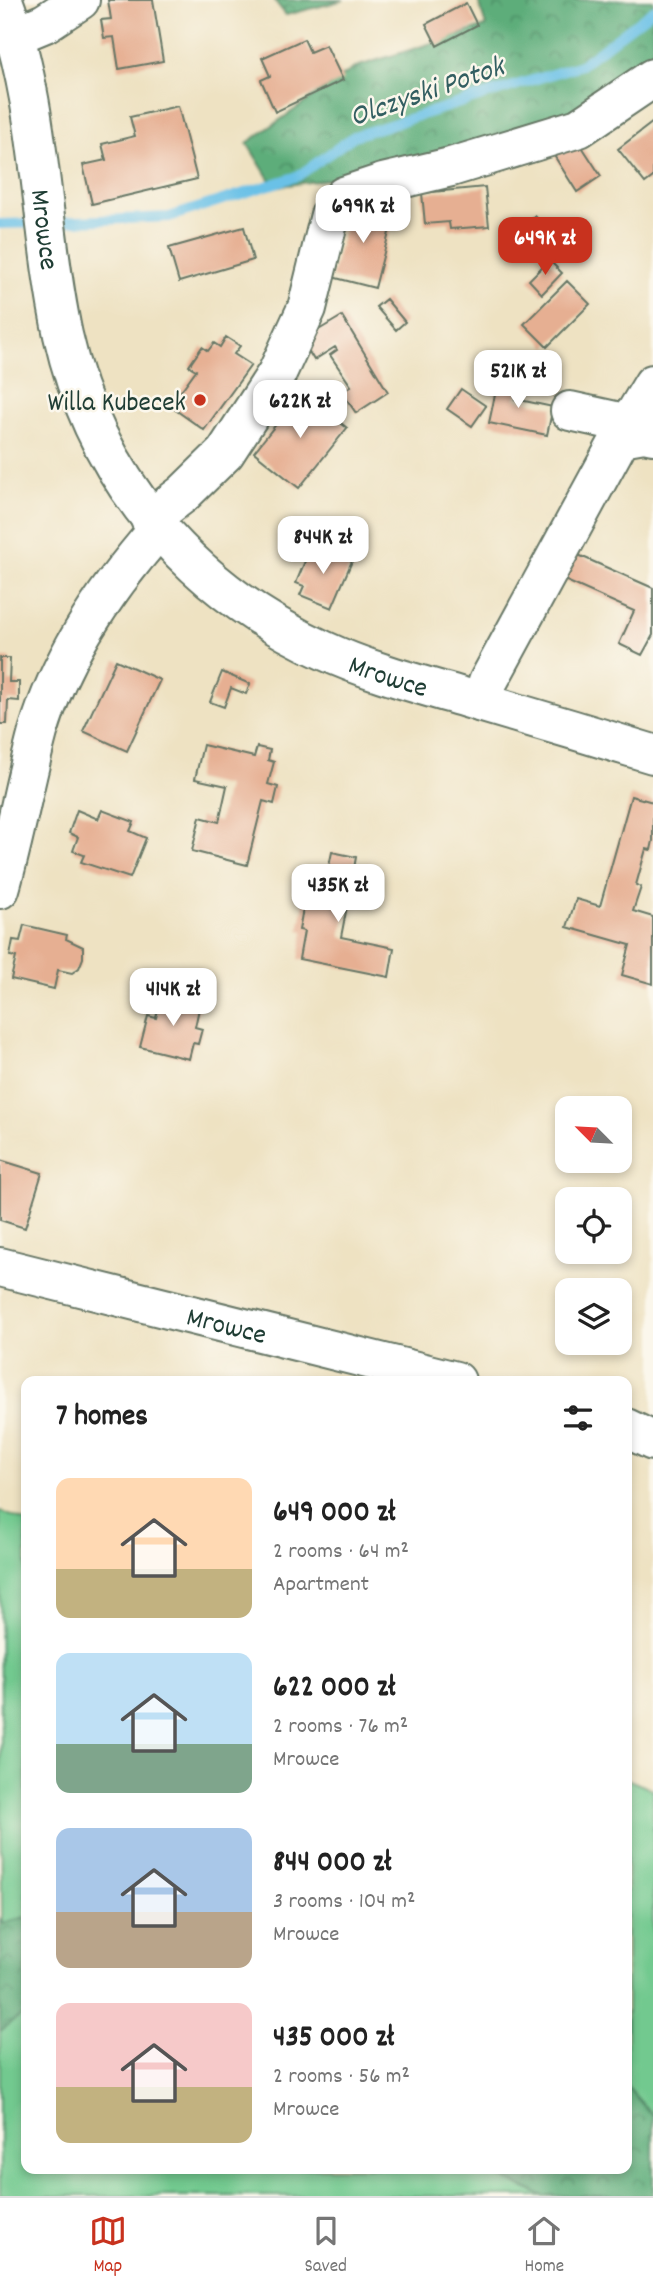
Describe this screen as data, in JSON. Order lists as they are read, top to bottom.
{
  "streets": {
    "street": ["Mrowce"]
  },
  "water": ["Olczyski Potok"],
  "places": ["Willa Kubecek"],
  "north": "top left",
  "page": {
    "price": [
      "699K zł",
      "649K zł",
      "521K zł",
      "622K zł",
      "844K zł",
      "435K zł",
      "414K zł"
    ],
    "heading": "7 homes",
    "list": [
      {
        "name": "649 000 zł",
        "note": "2 rooms · 64 m² · Apartment"
      },
      {
        "name": "622 000 zł",
        "note": "2 rooms · 76 m² · Mrowce"
      },
      {
        "name": "844 000 zł",
        "note": "3 rooms · 104 m² · Mrowce"
      },
      {
        "name": "435 000 zł",
        "note": "2 rooms · 56 m² · Mrowce"
      }
    ],
    "tabs": ["Map", "Saved", "Home"]
  }
}
